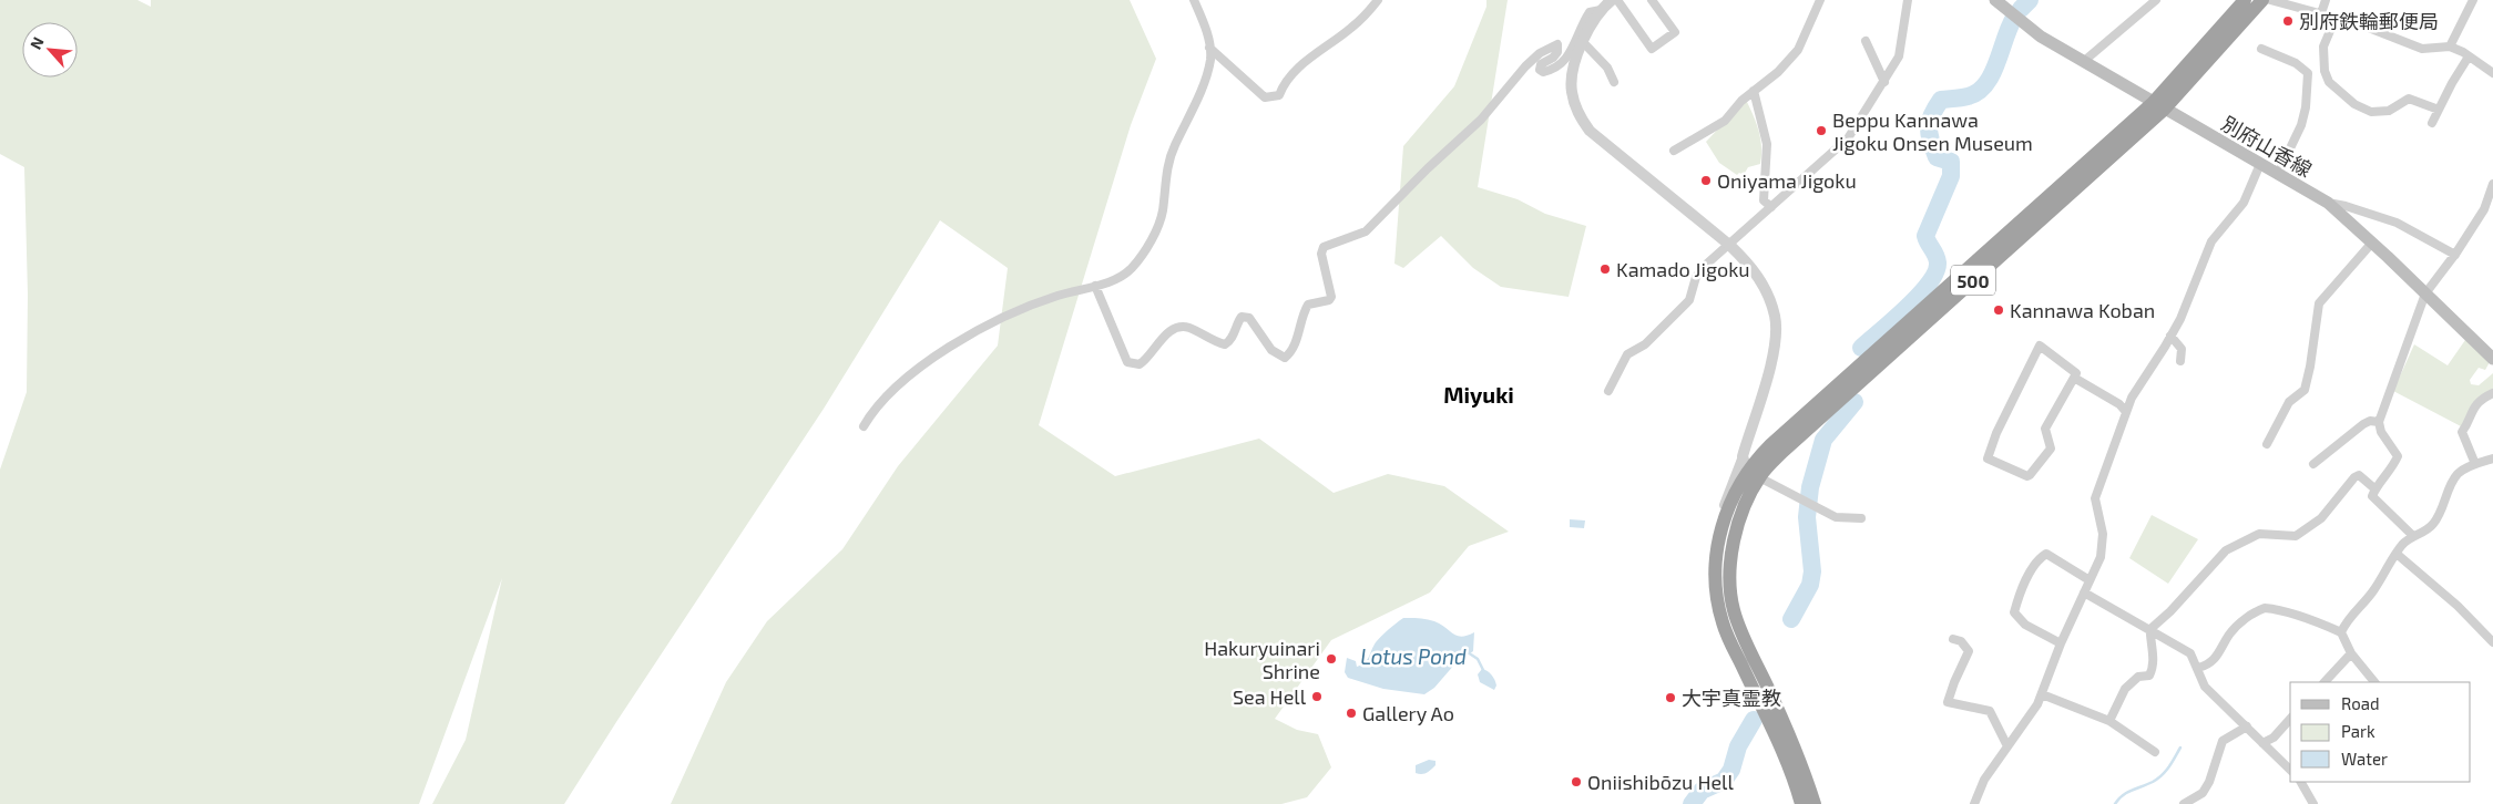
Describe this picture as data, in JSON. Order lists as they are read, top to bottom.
{
  "streets": {
    "highway": ["500"],
    "main road": ["別府山香線"]
  },
  "crossings": [
    ["別府山香線", "500"]
  ],
  "districts": ["Miyuki"],
  "water": ["Lotus Pond"],
  "places": [
    "別府鉄輪郵便局",
    "Beppu Kannawa Jigoku Onsen Museum",
    "Oniyama Jigoku",
    "Kamado Jigoku",
    "Kannawa Koban",
    "Hakuryuinari Shrine",
    "Sea Hell",
    "大宇真霊教",
    "Gallery Ao",
    "Oniishibōzu Hell"
  ],
  "legend": ["Road", "Park", "Water"],
  "north": "top left"
}
